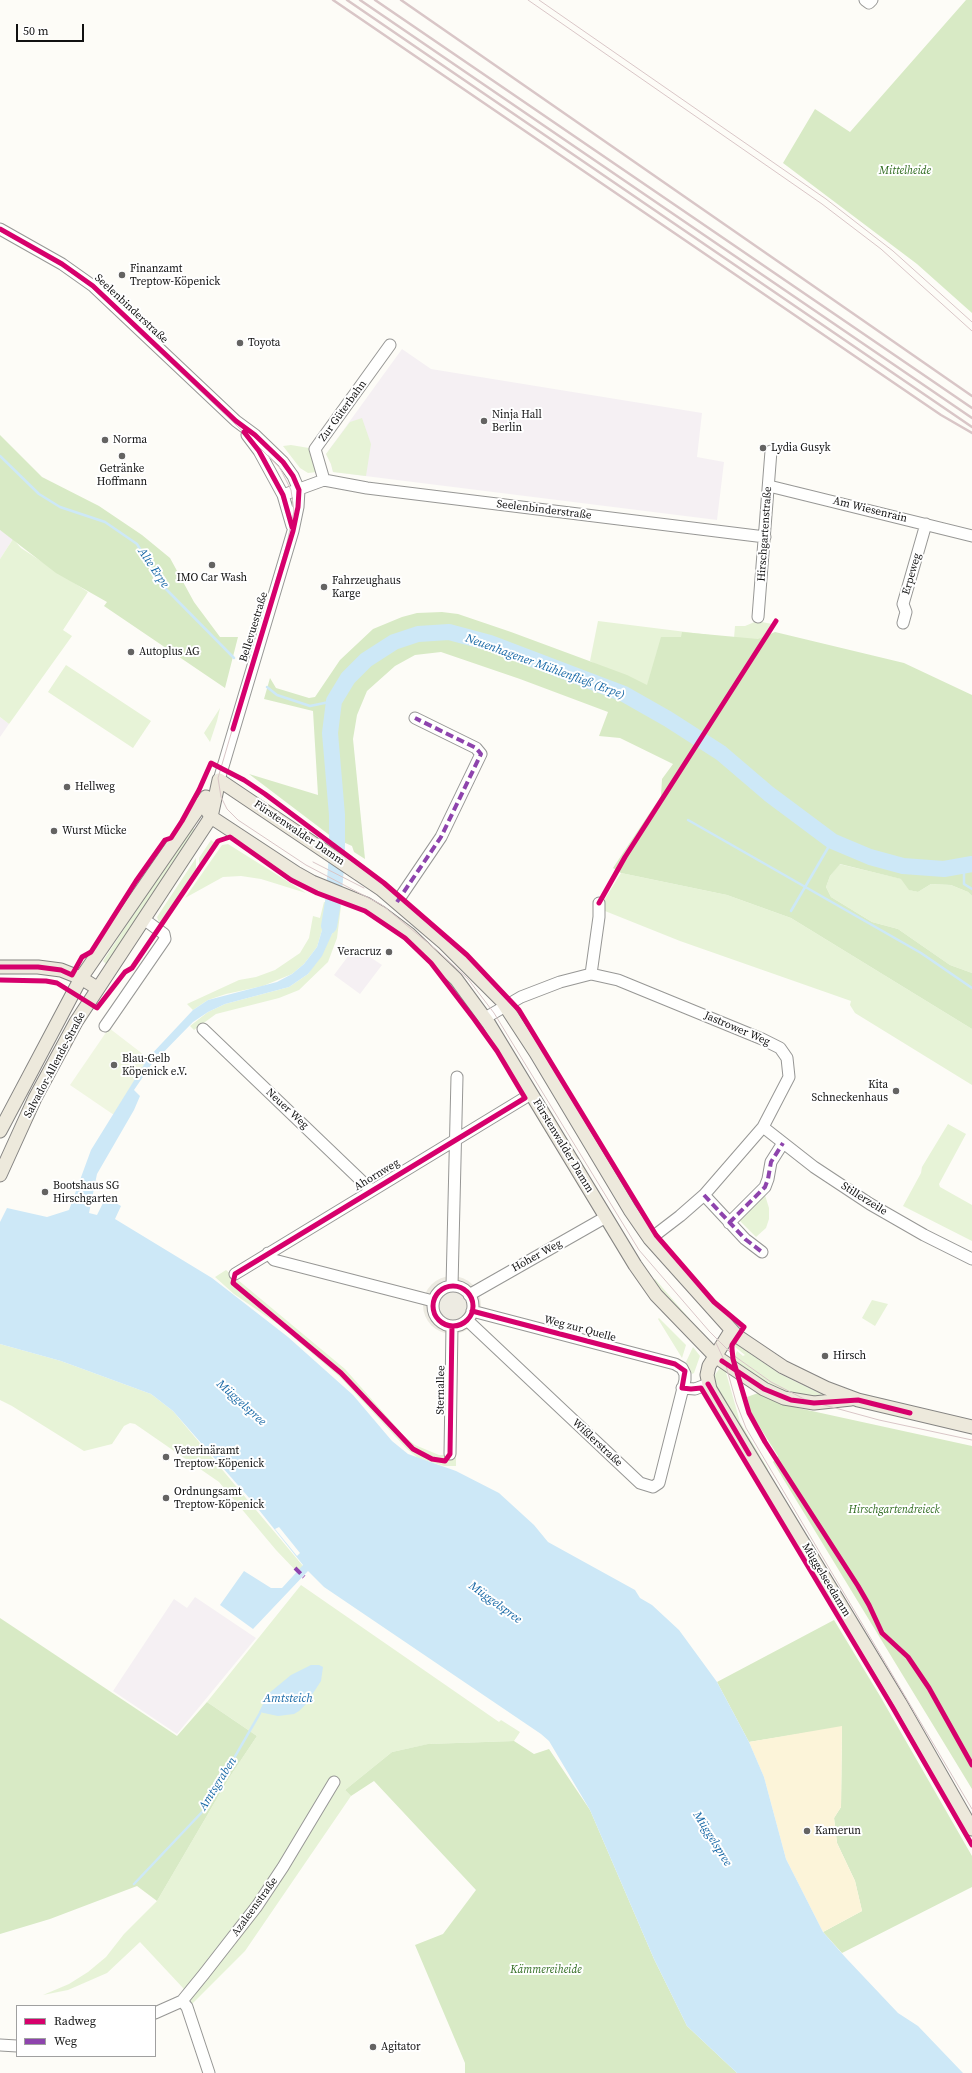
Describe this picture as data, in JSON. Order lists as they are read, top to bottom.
{
  "streets": {
    "main road": ["Fürstenwalder Damm", "Salvador-Allende-Straße", "Müggelseedamm"],
    "street": [
      "Seelenbinderstraße",
      "Zur Güterbahn",
      "Am Wiesenrain",
      "Hirschgartenstraße",
      "Erpeweg",
      "Bellevuestraße",
      "Jastrower Weg",
      "Neuer Weg",
      "Ahornweg",
      "Stillerzeile",
      "Hoher Weg",
      "Weg zur Quelle",
      "Sternallee",
      "Wißlerstraße",
      "Azaleenstraße"
    ]
  },
  "crossings": [
    ["Seelenbinderstraße", "Zur Güterbahn"],
    ["Seelenbinderstraße", "Hirschgartenstraße"],
    ["Seelenbinderstraße", "Bellevuestraße"],
    ["Am Wiesenrain", "Hirschgartenstraße"],
    ["Am Wiesenrain", "Erpeweg"],
    ["Bellevuestraße", "Fürstenwalder Damm"],
    ["Bellevuestraße", "Salvador-Allende-Straße"],
    ["Fürstenwalder Damm", "Jastrower Weg"],
    ["Fürstenwalder Damm", "Salvador-Allende-Straße"],
    ["Fürstenwalder Damm", "Ahornweg"],
    ["Fürstenwalder Damm", "Hoher Weg"],
    ["Jastrower Weg", "Stillerzeile"],
    ["Neuer Weg", "Ahornweg"],
    ["Hoher Weg", "Weg zur Quelle"],
    ["Hoher Weg", "Sternallee"],
    ["Hoher Weg", "Wißlerstraße"],
    ["Weg zur Quelle", "Sternallee"],
    ["Weg zur Quelle", "Wißlerstraße"],
    ["Sternallee", "Wißlerstraße"]
  ],
  "water": [
    "Alte Erpe",
    "Neuenhagener Mühlenfließ (Erpe)",
    "Müggelspree",
    "Amtsteich",
    "Amtsgraben"
  ],
  "parks": ["Mittelheide", "Hirschgartendreieck", "Kämmereiheide"],
  "places": [
    "Finanzamt Treptow-Köpenick",
    "Toyota",
    "Ninja Hall Berlin",
    "Norma",
    "Lydia Gusyk",
    "Getränke Hoffmann",
    "IMO Car Wash",
    "Fahrzeughaus Karge",
    "Autoplus AG",
    "Hellweg",
    "Wurst Mücke",
    "Veracruz",
    "Blau-Gelb Köpenick e.V.",
    "Kita Schneckenhaus",
    "Bootshaus SG Hirschgarten",
    "Hirsch",
    "Veterinäramt Treptow-Köpenick",
    "Ordnungsamt Treptow-Köpenick",
    "Kamerun",
    "Agitator"
  ],
  "legend": ["Radweg", "Weg"],
  "scale_bar": "50 m"
}
